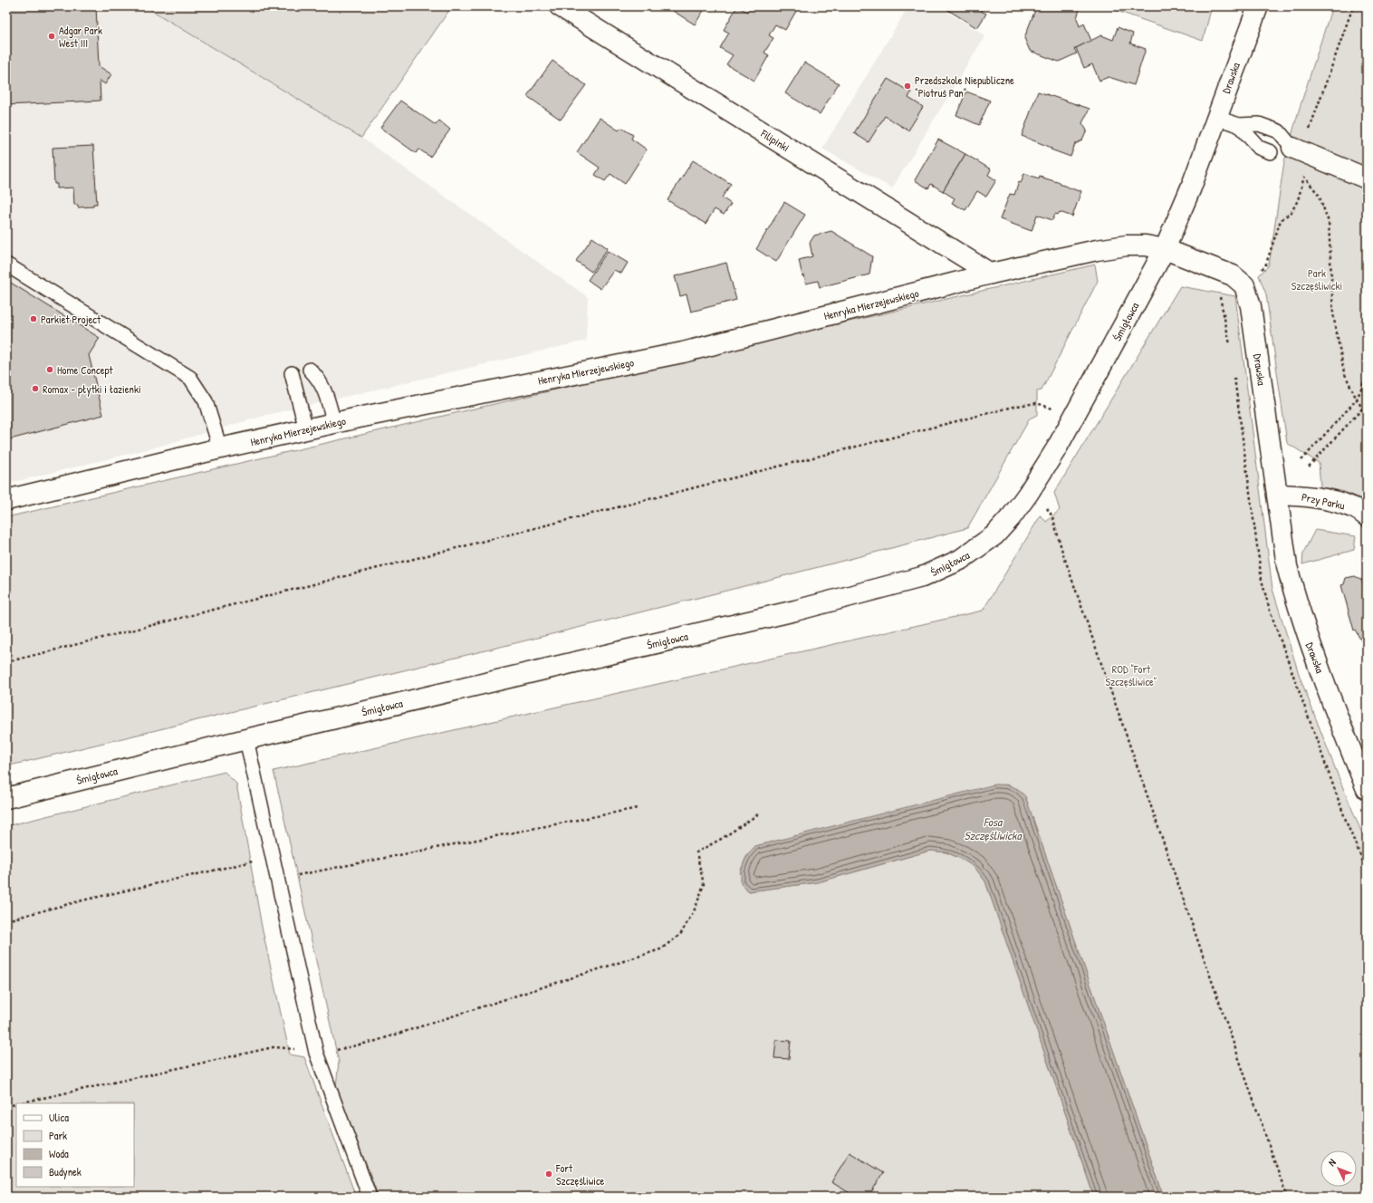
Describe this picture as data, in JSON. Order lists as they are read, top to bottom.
{
  "streets": {
    "street": [
      "Drawska",
      "Filipinki",
      "Henryka Mierzejewskiego",
      "Śmigłowca",
      "Przy Parku"
    ]
  },
  "crossings": [
    ["Drawska", "Henryka Mierzejewskiego"],
    ["Drawska", "Śmigłowca"],
    ["Drawska", "Przy Parku"],
    ["Filipinki", "Henryka Mierzejewskiego"],
    ["Henryka Mierzejewskiego", "Śmigłowca"]
  ],
  "water": ["Fosa Szczęśliwicka"],
  "parks": ["Park Szczęśliwicki", "ROD \"Fort Szczęśliwice\""],
  "places": [
    "Adgar Park West III",
    "Przedszkole Niepubliczne \"Piotruś Pan\"",
    "Parkiet Project",
    "Home Concept",
    "Romax - płytki i łazienki",
    "Fort Szczęśliwice"
  ],
  "legend": [
    "Ulica",
    "Park",
    "Woda",
    "Budynek"
  ],
  "north": "top left"
}
